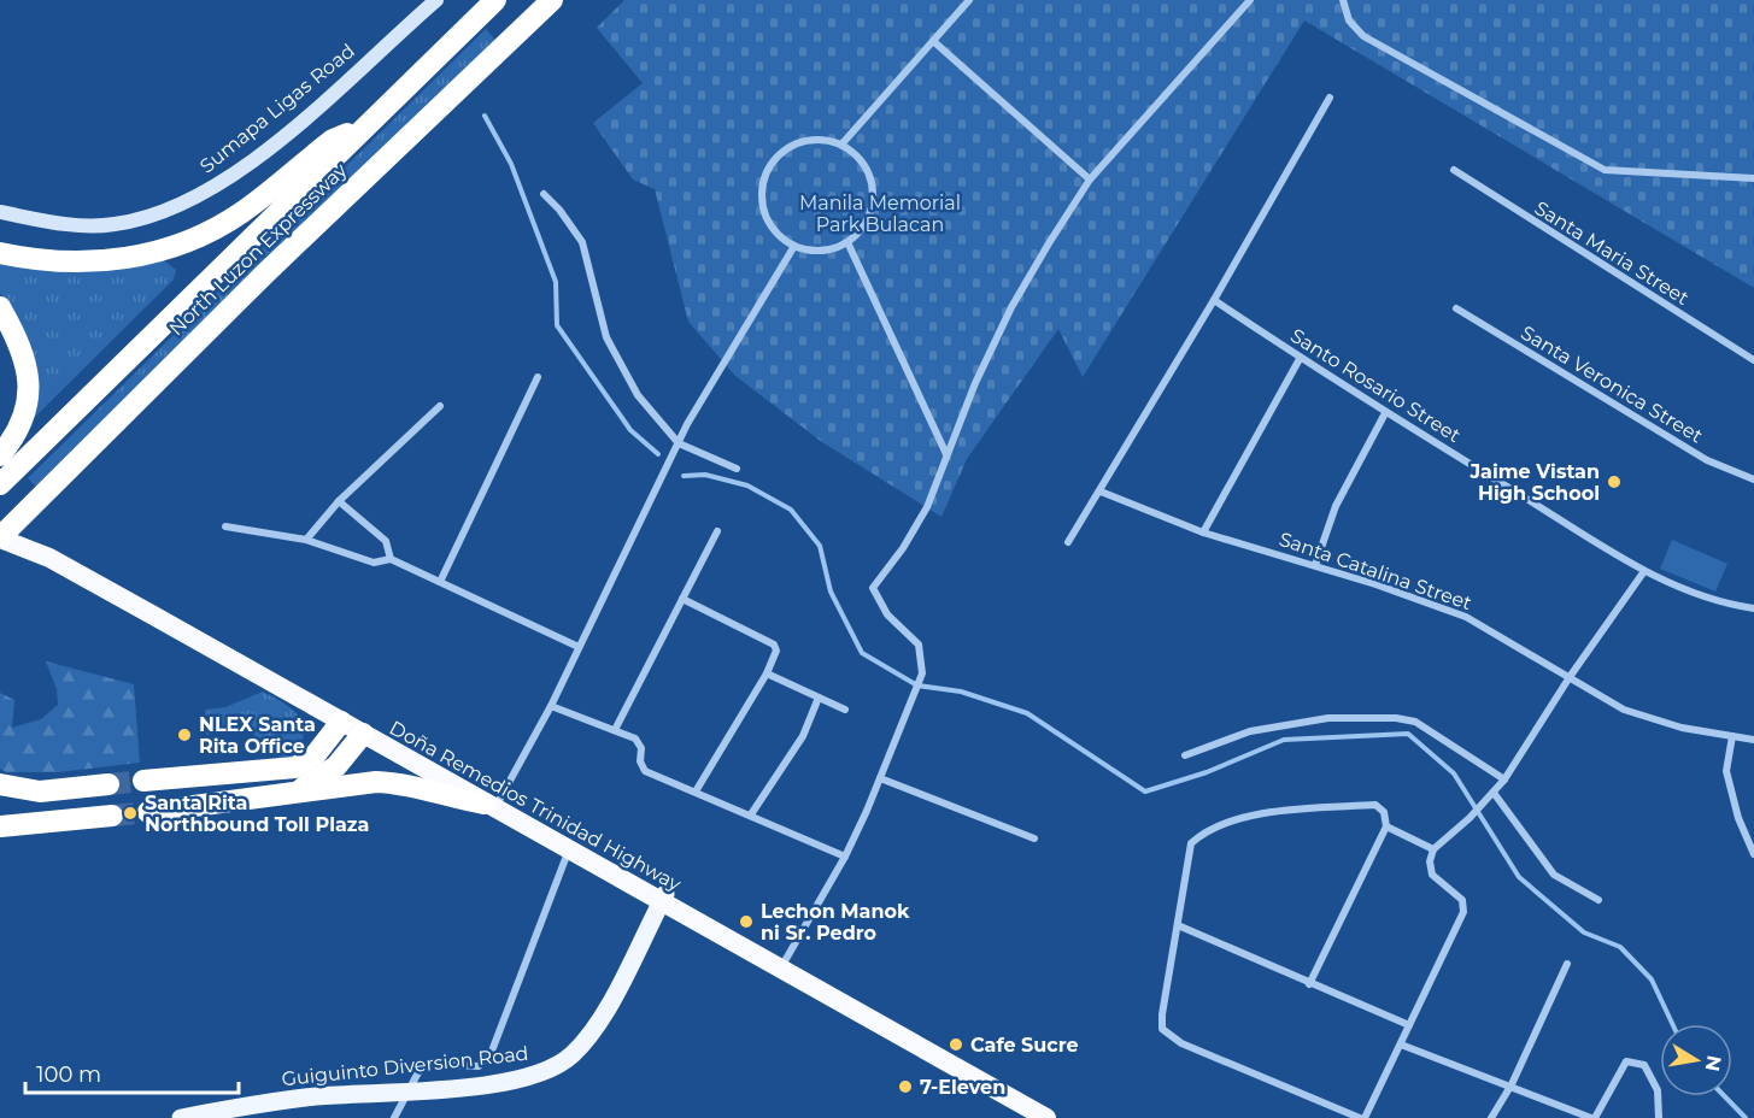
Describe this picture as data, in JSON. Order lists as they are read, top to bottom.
{
  "streets": {
    "highway": ["North Luzon Expressway", "Doña Remedios Trinidad Highway"],
    "main road": ["Sumapa Ligas Road", "Guiguinto Diversion Road"],
    "street": [
      "Santa Maria Street",
      "Santa Veronica Street",
      "Santo Rosario Street",
      "Santa Catalina Street"
    ]
  },
  "crossings": [
    ["North Luzon Expressway", "Doña Remedios Trinidad Highway"]
  ],
  "parks": ["Manila Memorial Park Bulacan"],
  "places": [
    "Jaime Vistan High School",
    "NLEX Santa Rita Office",
    "Santa Rita Northbound Toll Plaza",
    "Lechon Manok ni Sr. Pedro",
    "Cafe Sucre",
    "7-Eleven"
  ],
  "scale_bar": "100 m",
  "north": "right"
}
